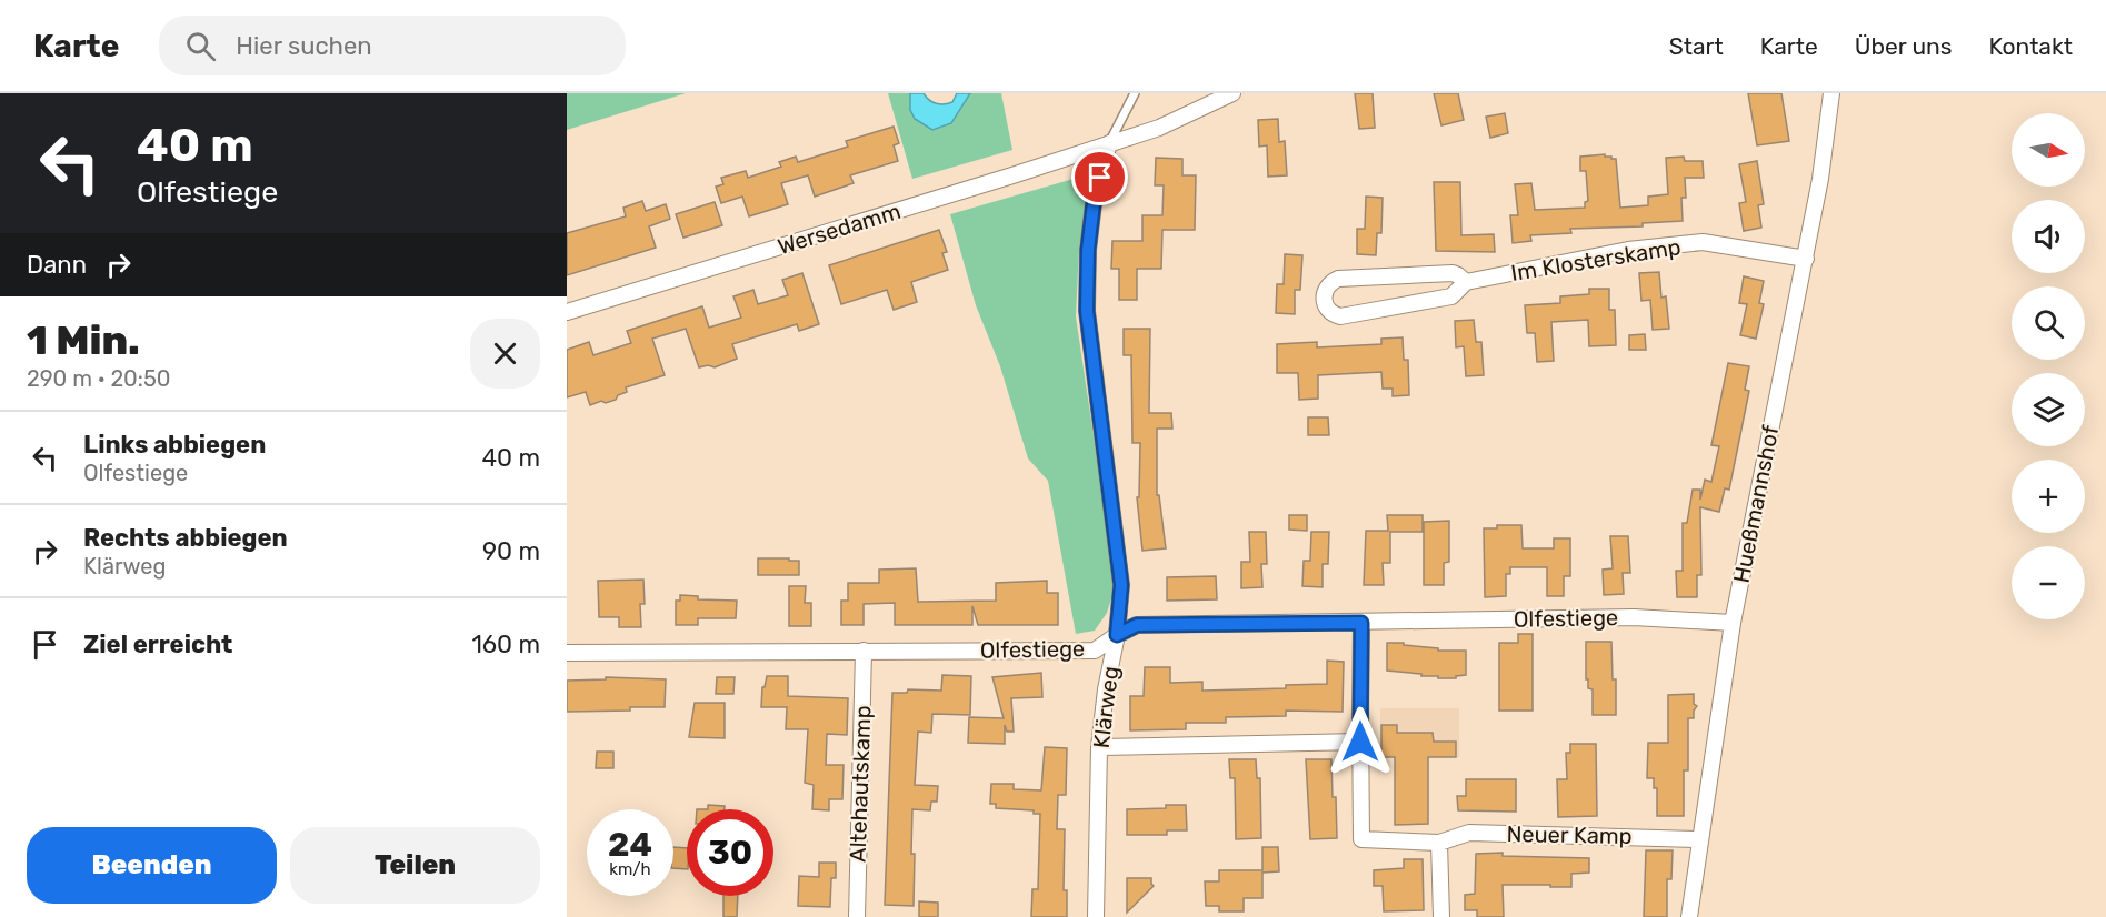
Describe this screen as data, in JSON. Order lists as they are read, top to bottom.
{
  "streets": {
    "street": [
      "Wersedamm",
      "Im Klosterskamp",
      "Hueßmannshof",
      "Olfestiege",
      "Klärweg",
      "Altehautskamp",
      "Neuer Kamp"
    ]
  },
  "crossings": [
    ["Wersedamm", "Klärweg"],
    ["Im Klosterskamp", "Hueßmannshof"],
    ["Hueßmannshof", "Olfestiege"],
    ["Hueßmannshof", "Neuer Kamp"],
    ["Olfestiege", "Klärweg"],
    ["Olfestiege", "Altehautskamp"],
    ["Olfestiege", "Neuer Kamp"]
  ],
  "north": "right",
  "page": {
    "header": "Karte",
    "search": "Hier suchen",
    "nav": [
      "Start",
      "Karte",
      "Über uns",
      "Kontakt"
    ],
    "turn": ["40 m", "Olfestiege"],
    "map_buttons": ["+", "−"],
    "then": "Dann",
    "heading": ["1 Min.", "290 m · 20:50"],
    "list": [
      {
        "name": "Links abbiegen",
        "note": "Olfestiege",
        "value": "40 m"
      },
      {
        "name": "Rechts abbiegen",
        "note": "Klärweg",
        "value": "90 m"
      },
      {
        "name": "Ziel erreicht",
        "value": "160 m"
      }
    ],
    "speed": "24 km/h",
    "limit": "30",
    "buttons": ["Beenden", "Teilen"]
  }
}
